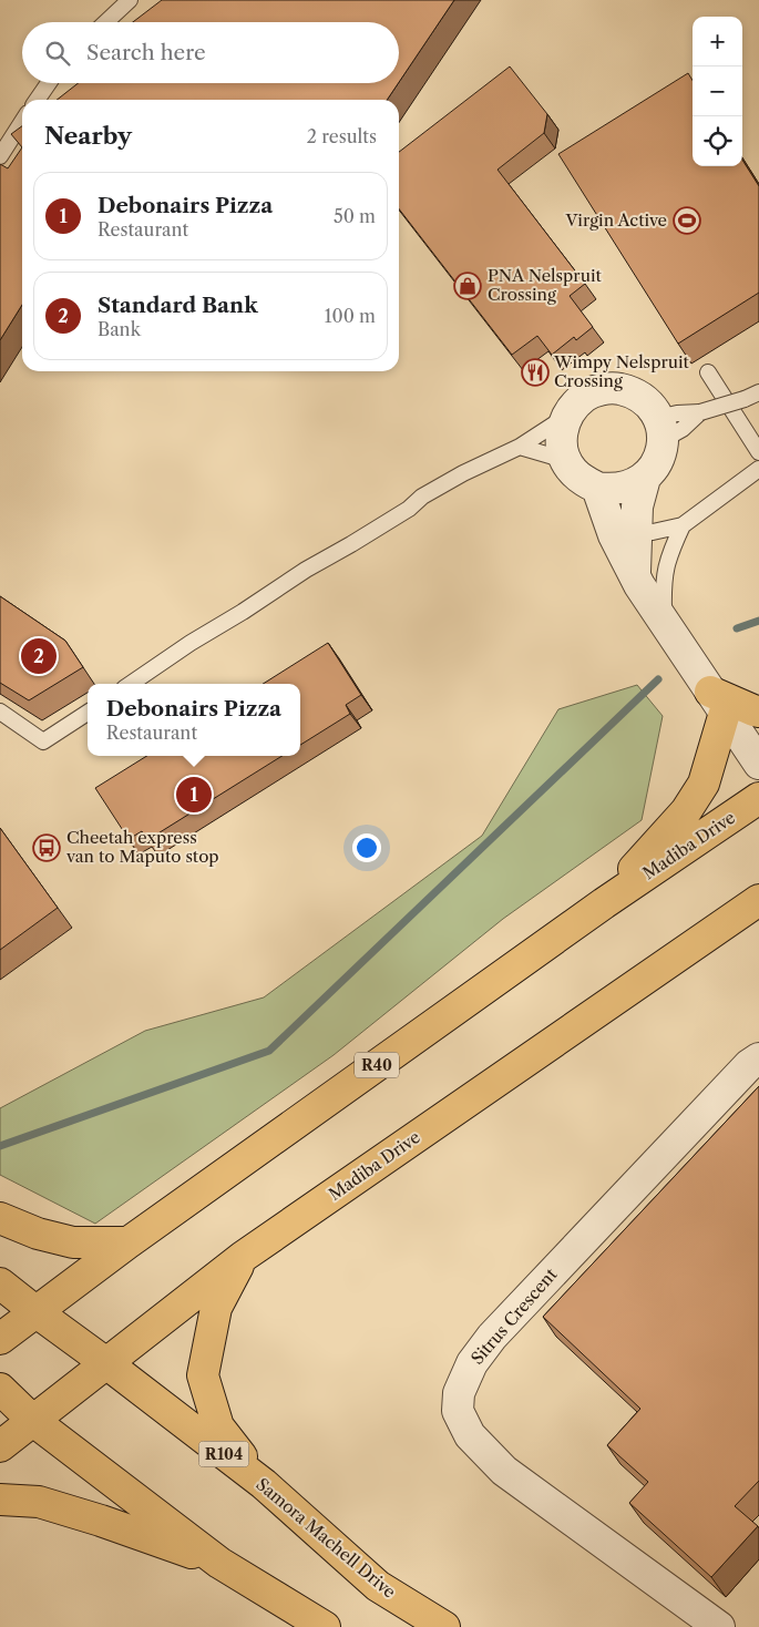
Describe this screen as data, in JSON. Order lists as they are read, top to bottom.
{
  "streets": {
    "main road": [
      "Madiba Drive",
      "R40",
      "R104",
      "Samora Machell Drive"
    ],
    "street": ["Sitrus Crescent"]
  },
  "crossings": [
    ["Madiba Drive", "Samora Machell Drive"]
  ],
  "places": {
    "sports": ["Virgin Active"],
    "shop": ["PNA Nelspruit Crossing"],
    "restaurant": ["Wimpy Nelspruit Crossing"],
    "bus stop": ["Cheetah express van to Maputo stop"]
  },
  "page": {
    "map_buttons": ["+", "−"],
    "search": "Search here",
    "heading": ["Nearby", "2 results"],
    "list": [
      {
        "mark": "1",
        "name": "Debonairs Pizza",
        "note": "Restaurant",
        "value": "50 m"
      },
      {
        "mark": "2",
        "name": "Standard Bank",
        "note": "Bank",
        "value": "100 m"
      }
    ],
    "pins": ["2", "1"],
    "popup": ["Debonairs Pizza", "Restaurant"]
  }
}
